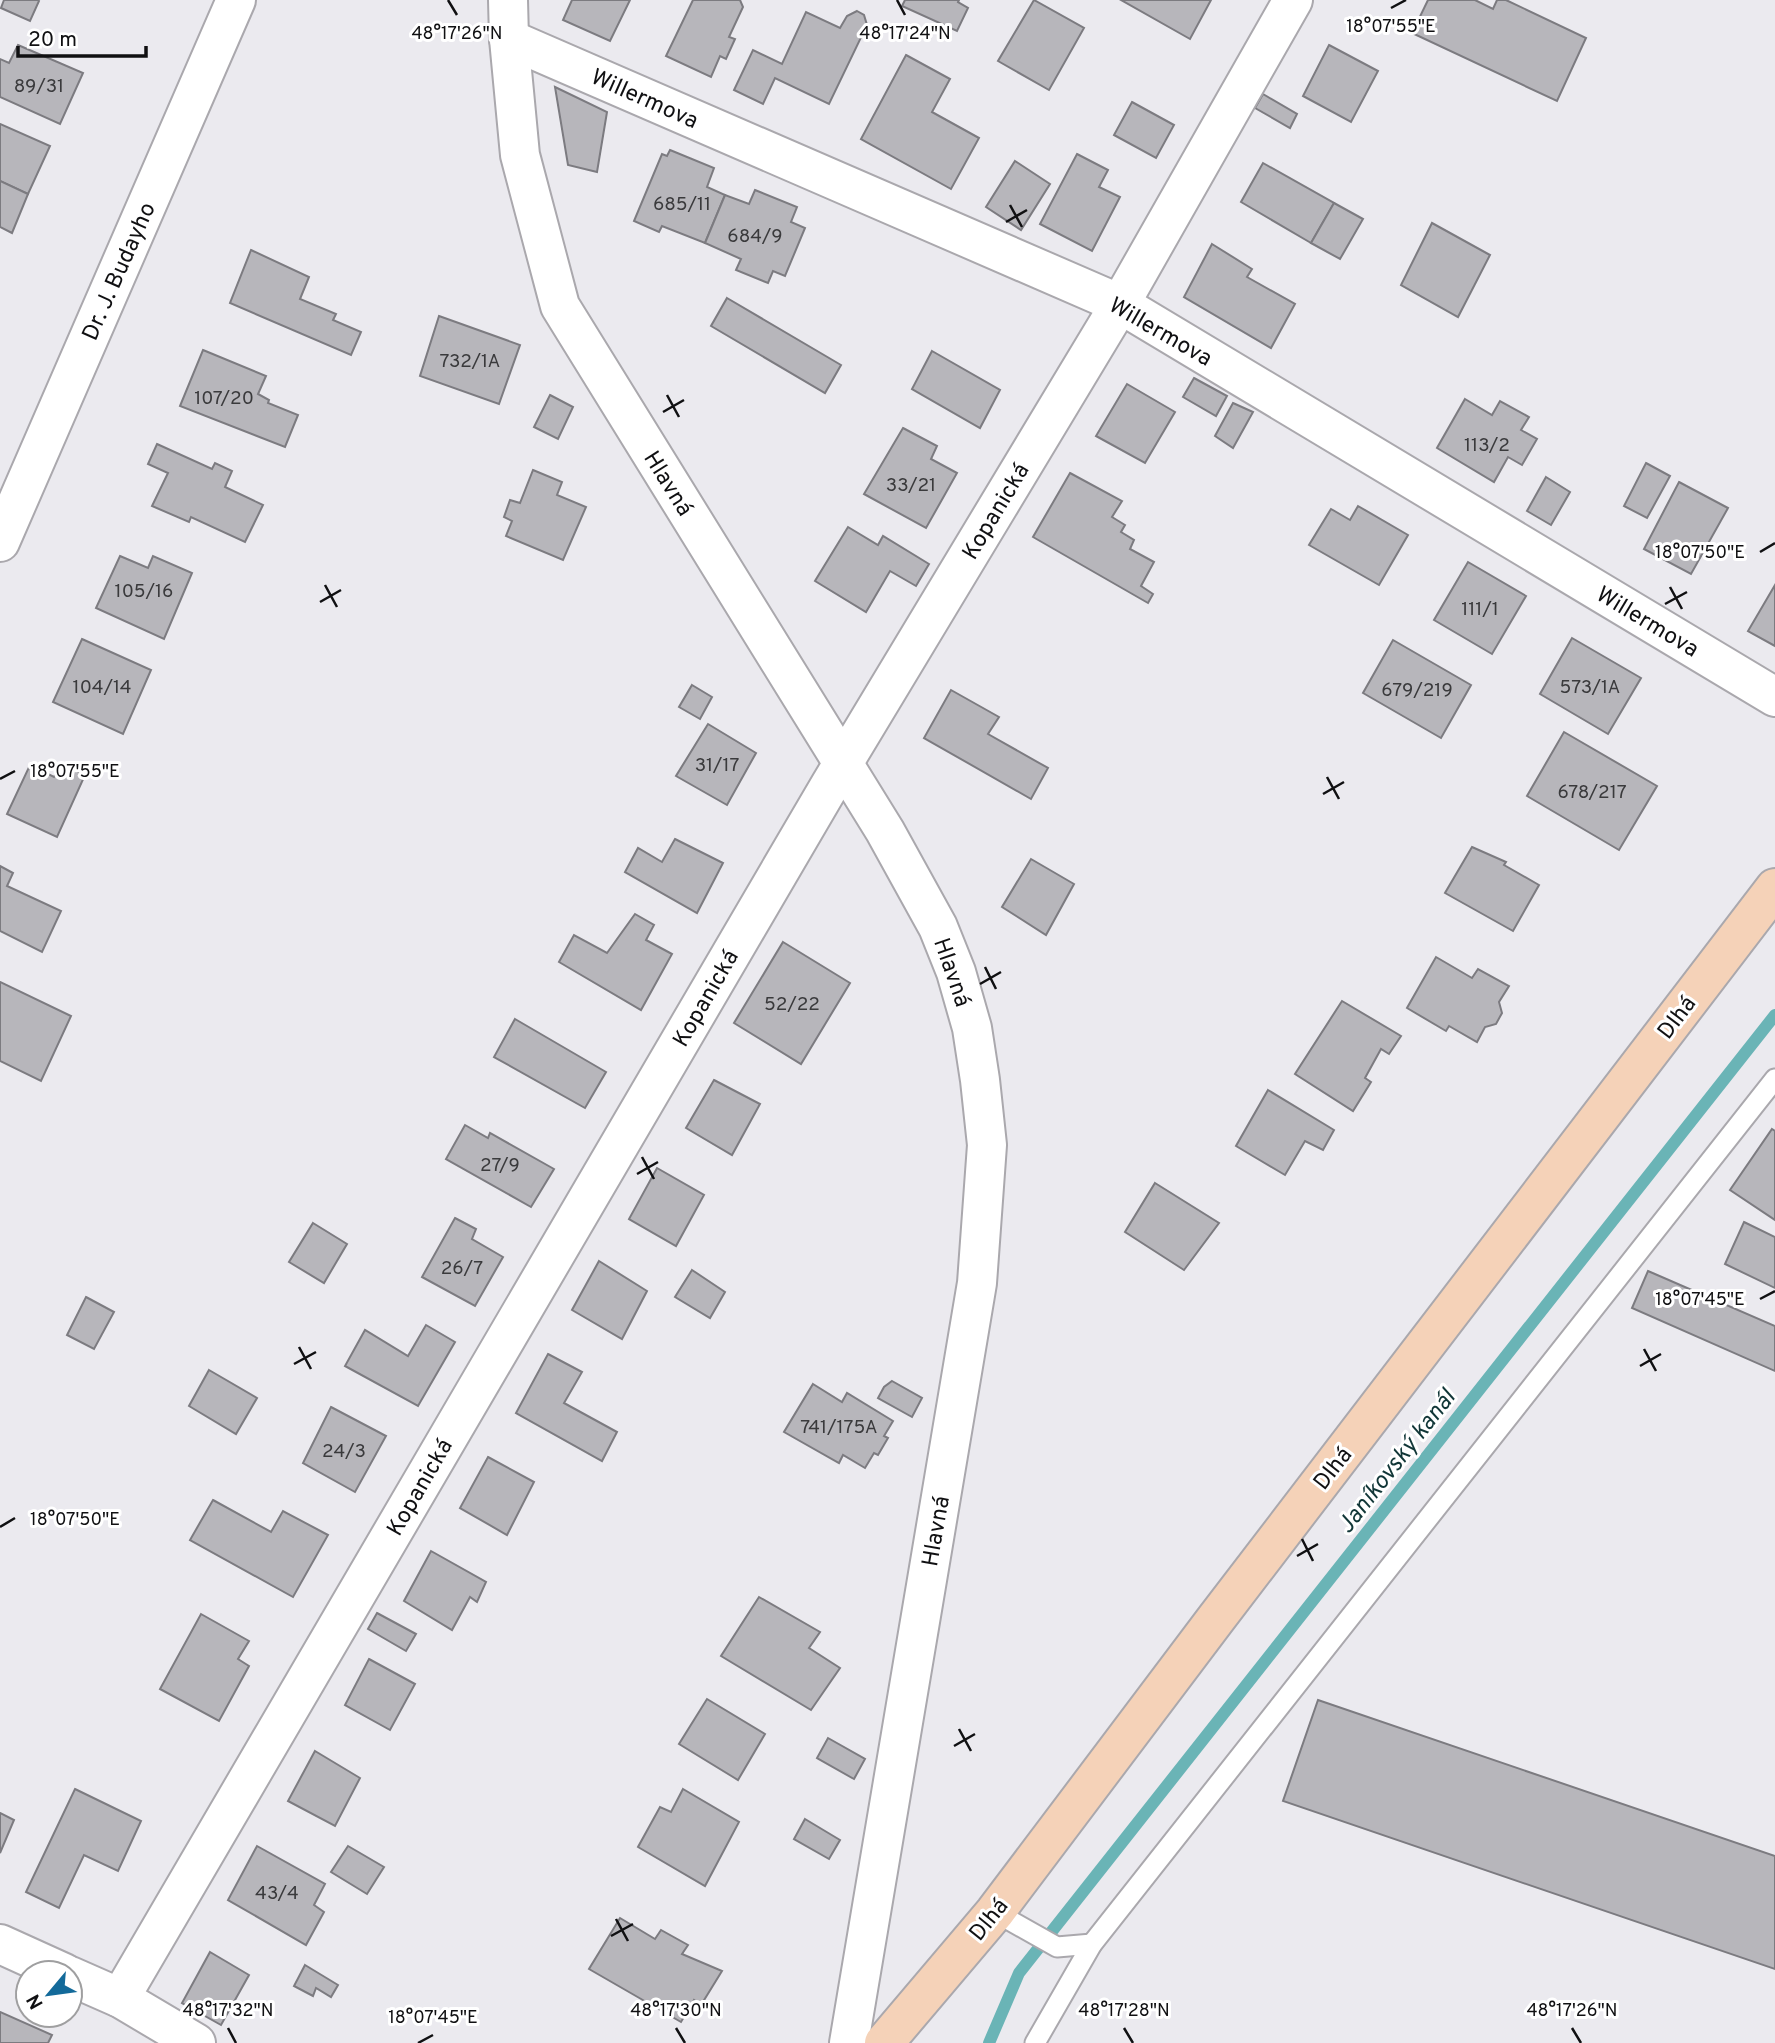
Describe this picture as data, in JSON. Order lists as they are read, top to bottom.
{
  "streets": {
    "street": [
      "Willermova",
      "Dr. J. Budayho",
      "Hlavná",
      "Kopanická",
      "Dlhá"
    ]
  },
  "crossings": [
    ["Willermova", "Hlavná"],
    ["Willermova", "Kopanická"],
    ["Hlavná", "Kopanická"]
  ],
  "water": ["Janíkovský kanál"],
  "house_numbers": [
    "89/31",
    "685/11",
    "684/9",
    "732/1A",
    "107/20",
    "113/2",
    "33/21",
    "105/16",
    "111/1",
    "104/14",
    "573/1A",
    "679/219",
    "31/17",
    "678/217",
    "52/22",
    "27/9",
    "26/7",
    "741/175A",
    "24/3",
    "43/4"
  ],
  "scale_bar": "20 m",
  "north": "bottom left",
  "coordinates": [
    "18°07'55\"E",
    "48°17'26\"N",
    "48°17'24\"N",
    "18°07'50\"E",
    "18°07'45\"E",
    "48°17'32\"N",
    "48°17'30\"N",
    "48°17'28\"N"
  ]
}
